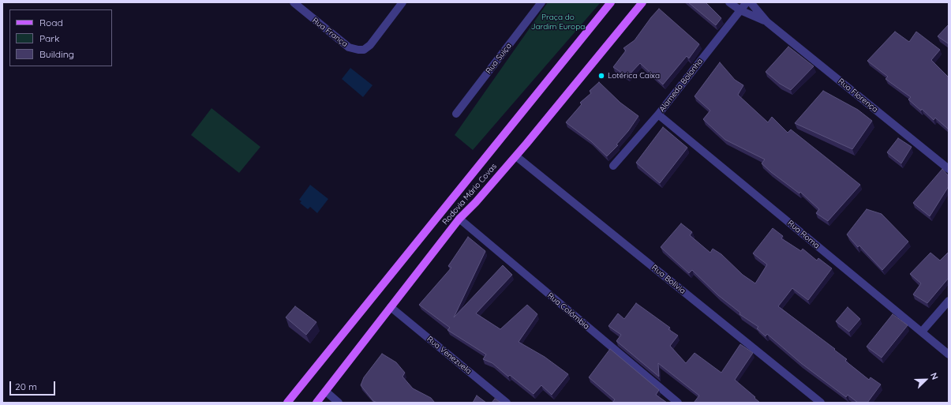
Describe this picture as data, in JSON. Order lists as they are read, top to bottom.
{
  "streets": {
    "main road": ["Rodovia Mário Covas"],
    "street": [
      "Rua França",
      "Rua Suiça",
      "Alameda Bolonha",
      "Rua Florença",
      "Rua Roma",
      "Rua Bolívia",
      "Rua Colômbia",
      "Rua Venezuela"
    ]
  },
  "crossings": [
    ["Alameda Bolonha", "Rua Florença"],
    ["Alameda Bolonha", "Rua Roma"],
    ["Rodovia Mário Covas", "Rua Bolívia"],
    ["Rodovia Mário Covas", "Rua Colômbia"],
    ["Rodovia Mário Covas", "Rua Venezuela"]
  ],
  "parks": ["Praça do Jardim Europa"],
  "places": ["Lotérica Caixa"],
  "legend": ["Road", "Park", "Building"],
  "scale_bar": "20 m",
  "north": "top right"
}
